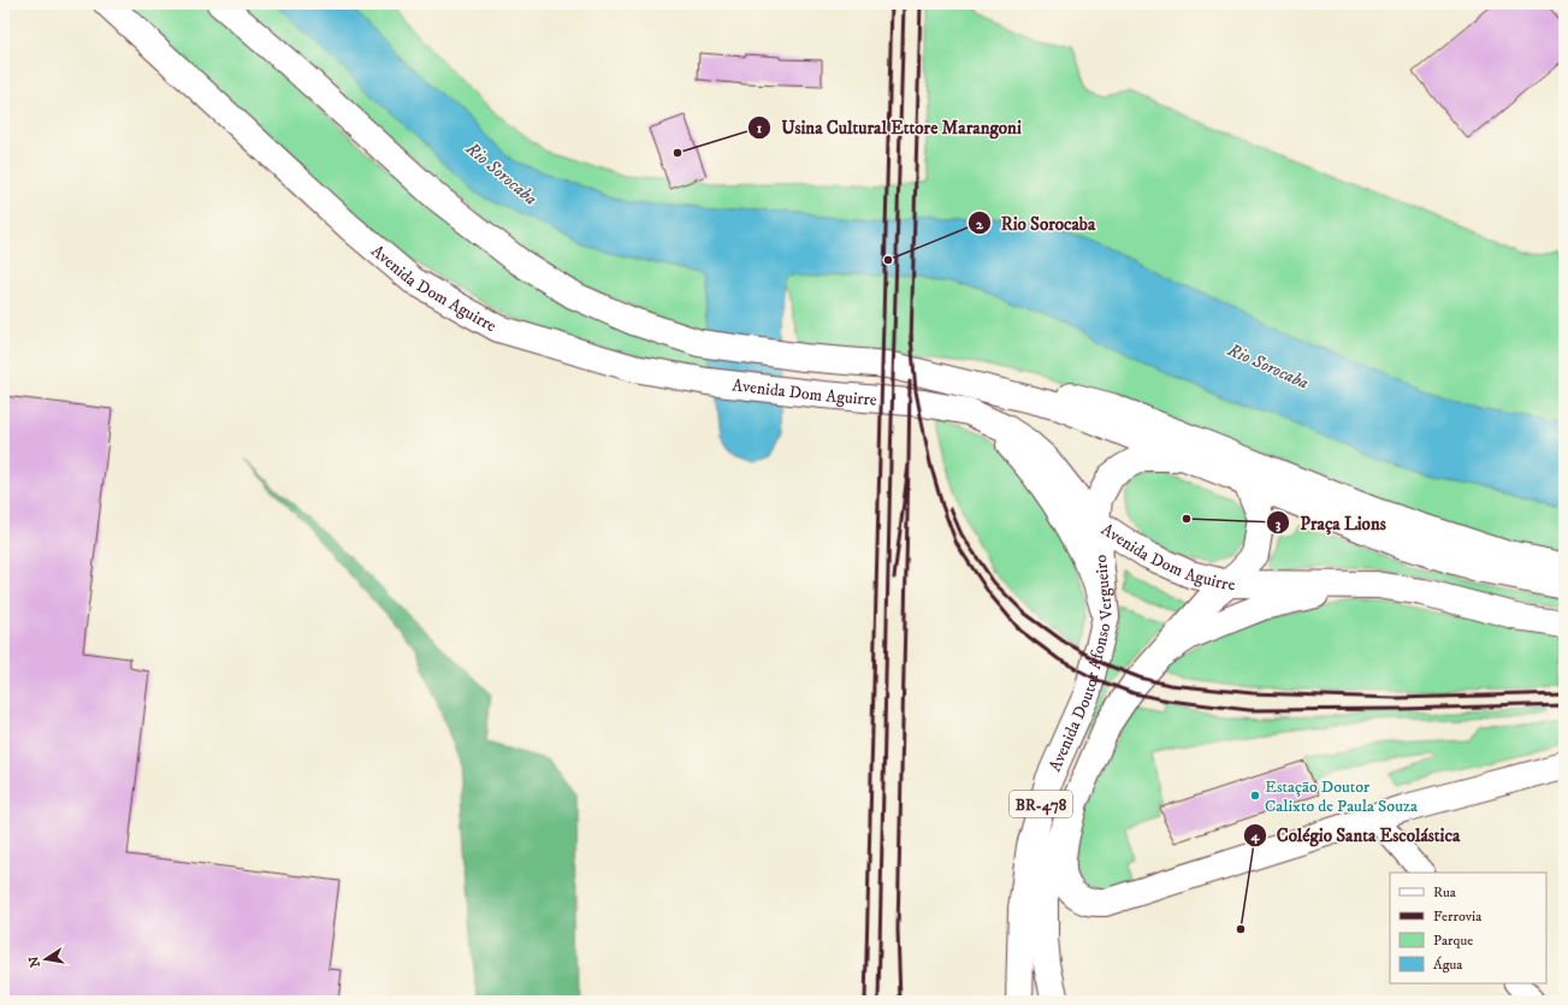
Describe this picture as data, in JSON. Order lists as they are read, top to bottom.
{
  "streets": {
    "main road": ["Avenida Dom Aguirre", "Avenida Doutor Afonso Vergueiro", "BR-478"]
  },
  "crossings": [
    ["Avenida Dom Aguirre", "Avenida Doutor Afonso Vergueiro"],
    ["Avenida Dom Aguirre", "BR-478"],
    ["Avenida Doutor Afonso Vergueiro", "BR-478"]
  ],
  "water": ["Rio Sorocaba"],
  "places": [
    "Usina Cultural Ettore Marangoni",
    "Rio Sorocaba",
    "Praça Lions",
    "Estação Doutor Calixto de Paula Souza",
    "Colégio Santa Escolástica"
  ],
  "legend": [
    "Rua",
    "Ferrovia",
    "Parque",
    "Água"
  ],
  "north": "left"
}
